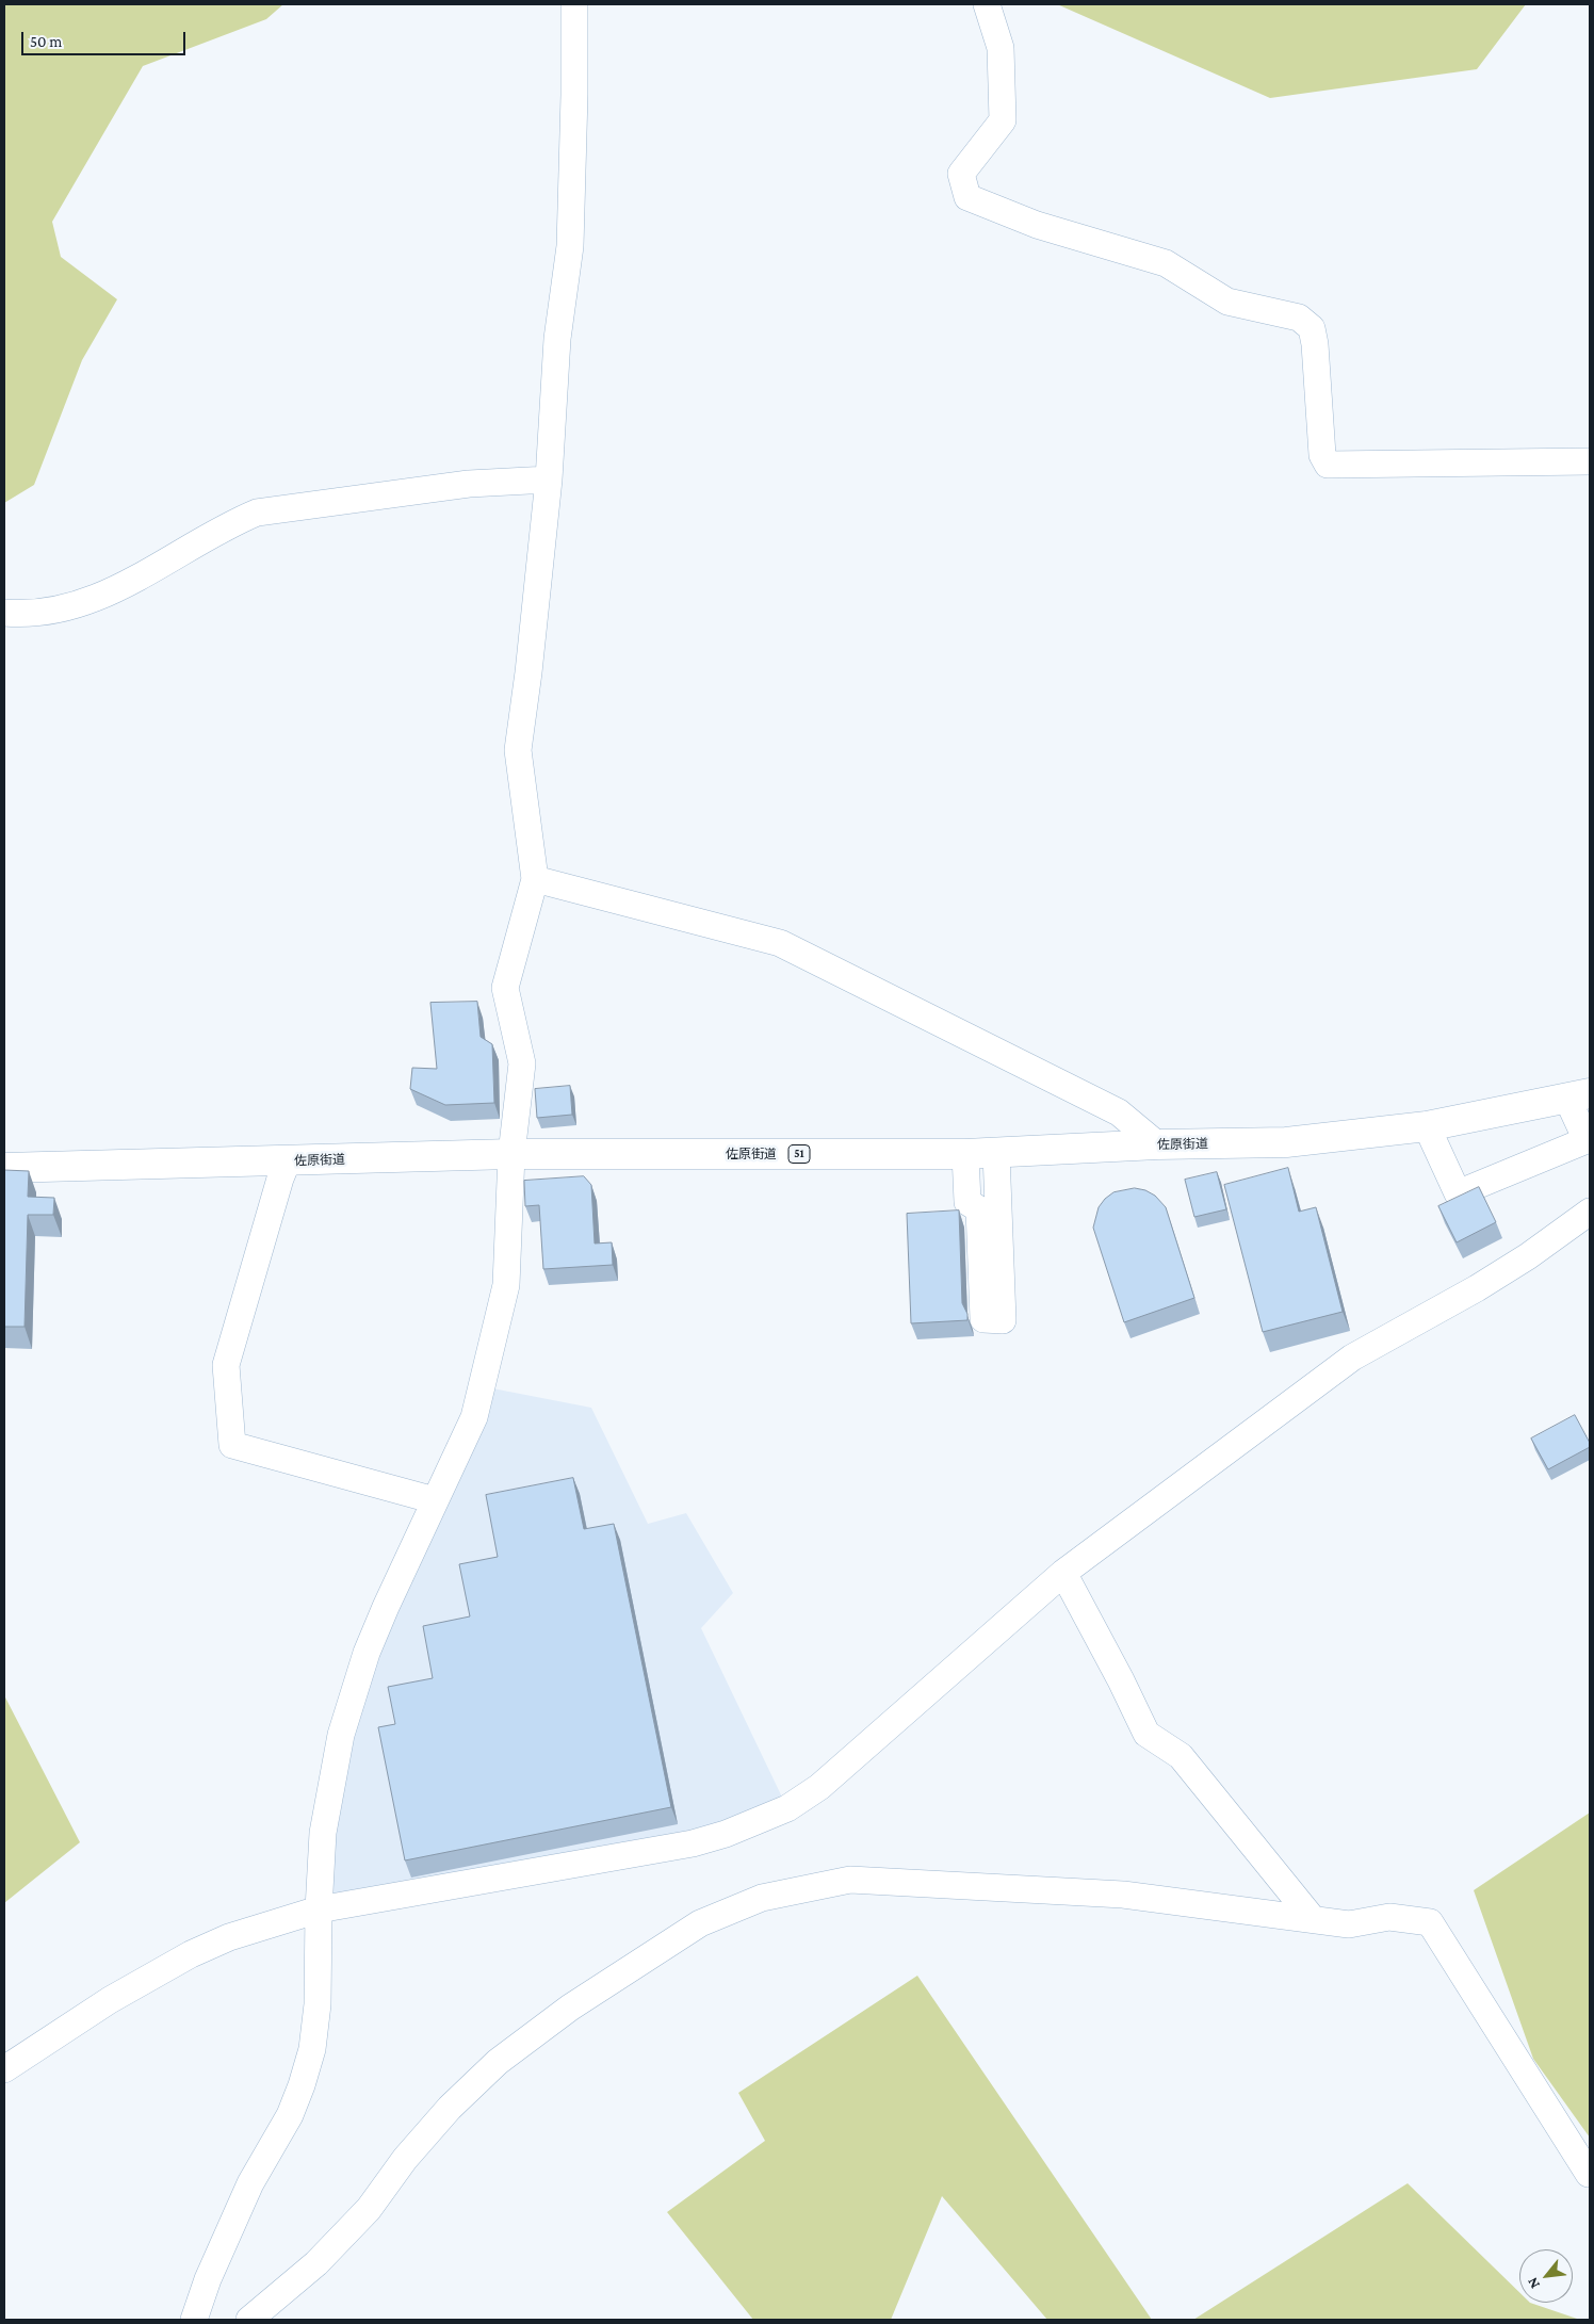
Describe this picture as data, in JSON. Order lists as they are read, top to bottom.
{
  "streets": {
    "highway": ["佐原街道", "51"]
  },
  "scale_bar": "50 m",
  "north": "bottom left"
}
